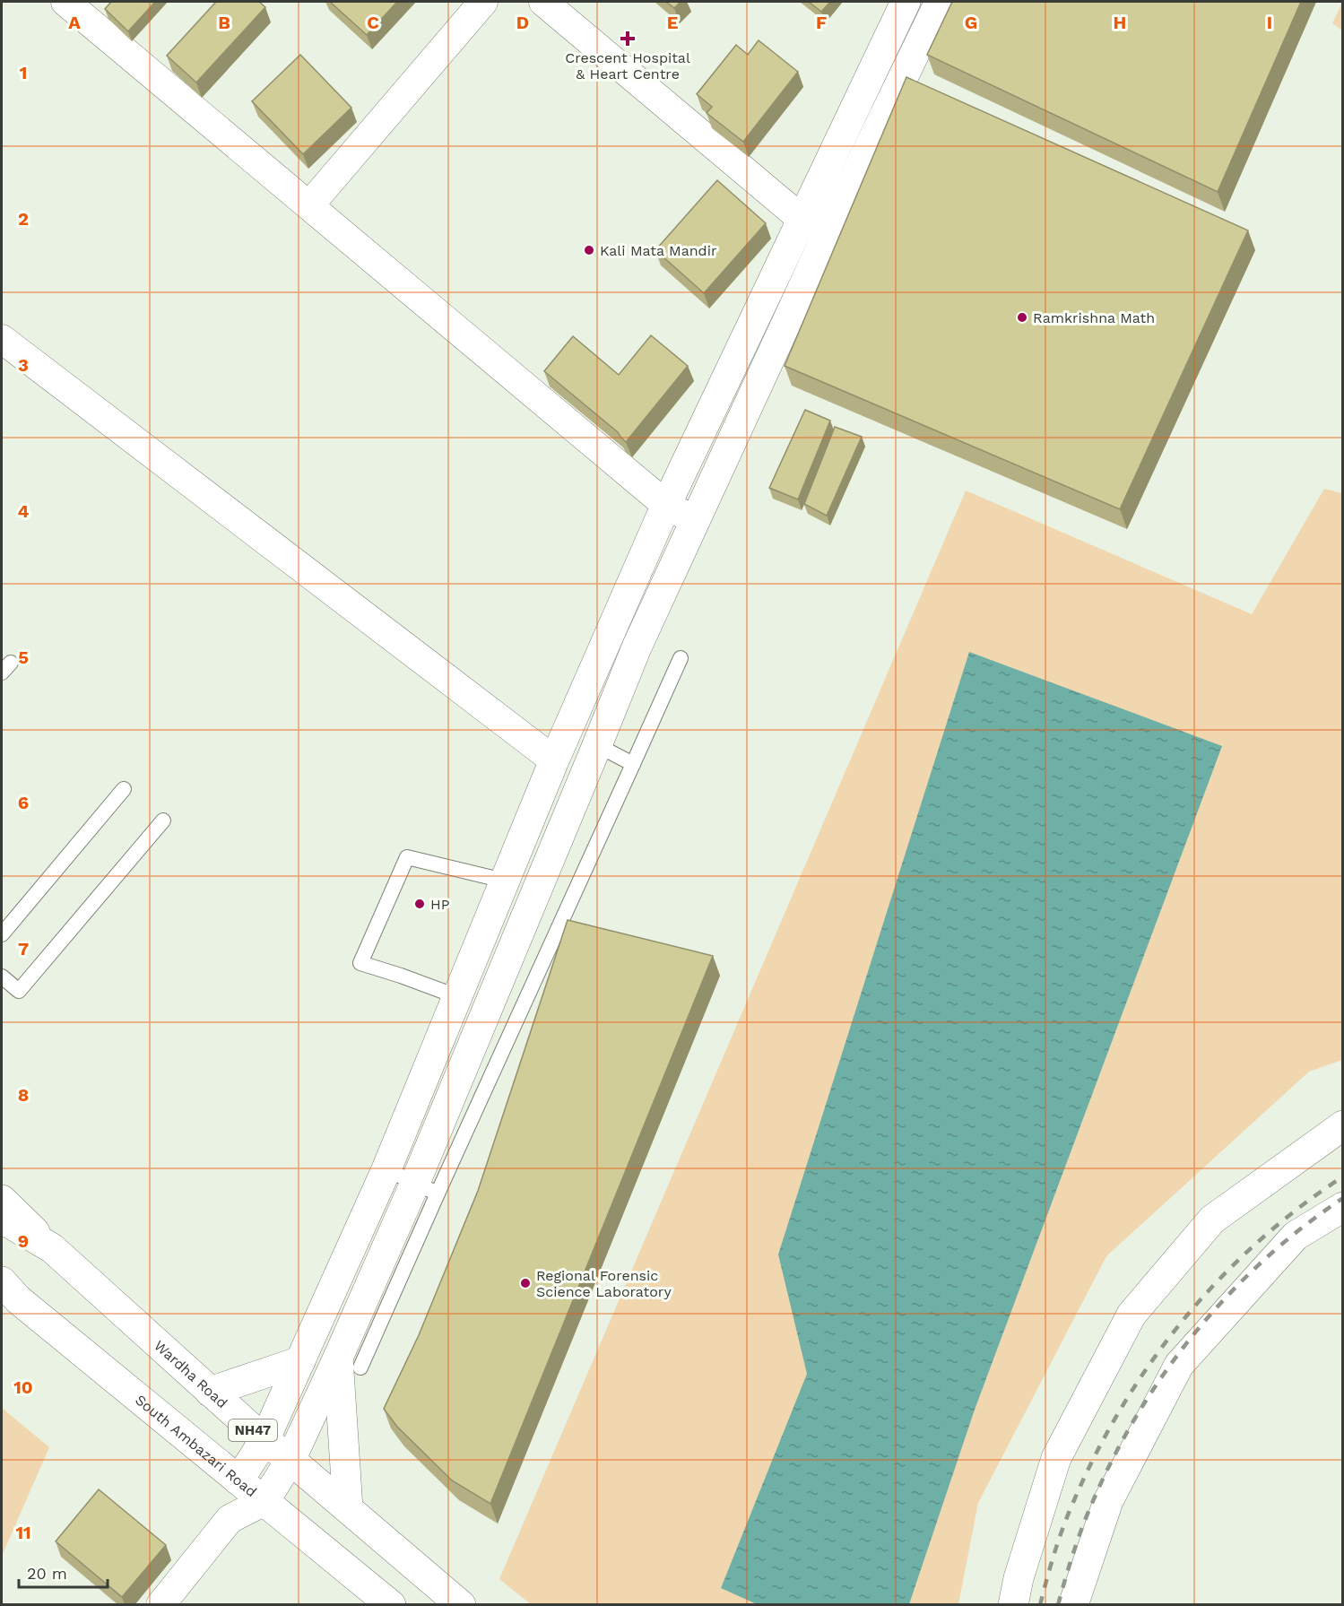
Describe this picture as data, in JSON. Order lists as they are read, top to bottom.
{
  "streets": {
    "main road": ["Wardha Road", "NH47", "South Ambazari Road"]
  },
  "crossings": [
    ["Wardha Road", "NH47"]
  ],
  "places": {
    "health": ["Crescent Hospital & Heart Centre"],
    "other": [
      "Kali Mata Mandir",
      "Ramkrishna Math",
      "HP",
      "Regional Forensic Science Laboratory"
    ]
  },
  "scale_bar": "20 m",
  "grid": {
    "columns": [
      "A",
      "B",
      "C",
      "D",
      "E",
      "F",
      "G",
      "H",
      "I"
    ],
    "rows": [
      "1",
      "2",
      "3",
      "4",
      "5",
      "6",
      "7",
      "8",
      "9",
      "10",
      "11"
    ]
  }
}
